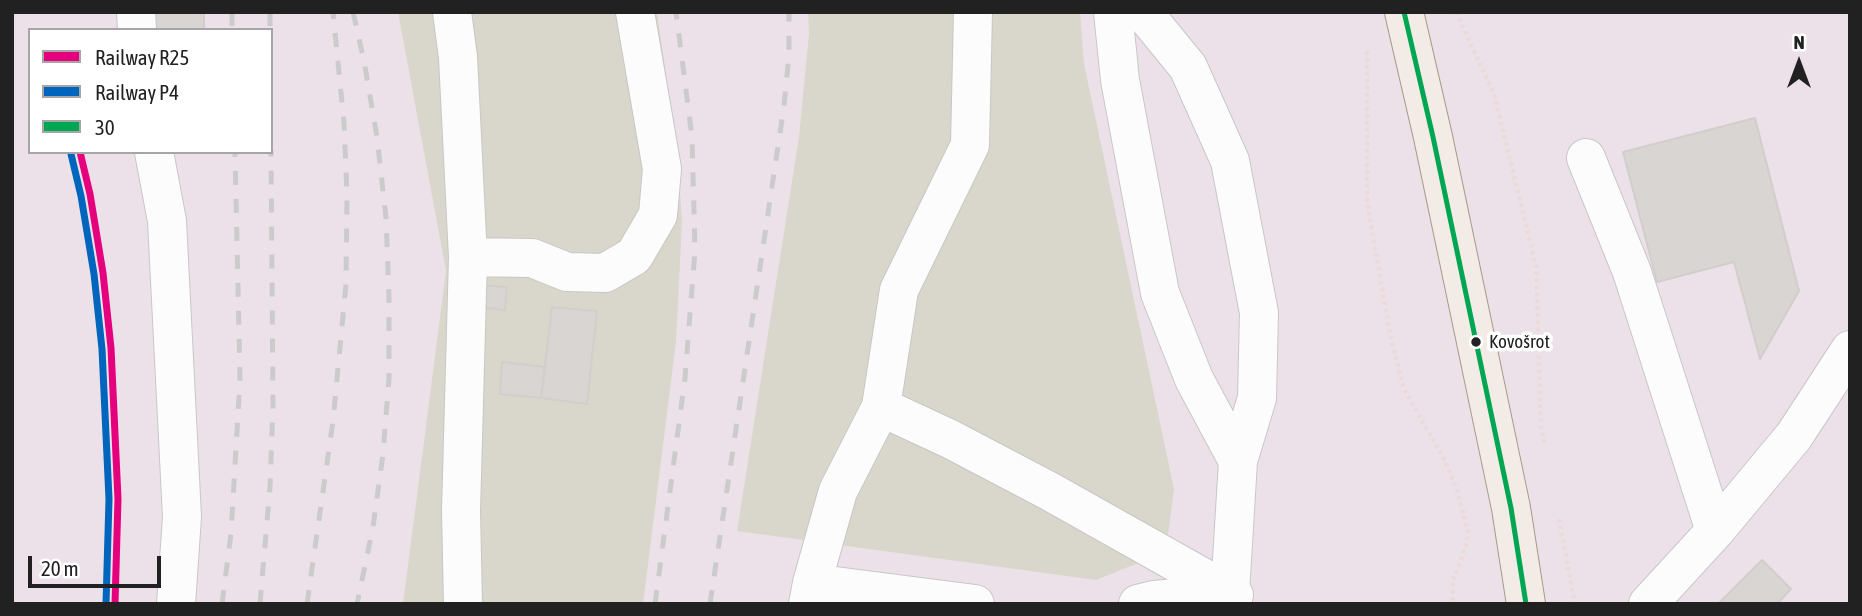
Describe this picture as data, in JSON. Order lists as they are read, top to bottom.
{
  "places": ["Kovošrot"],
  "lines": ["transit line 30", "rail line R25", "rail line P4"],
  "legend": ["Railway R25", "Railway P4", "30"],
  "scale_bar": "20 m",
  "north": "top"
}
